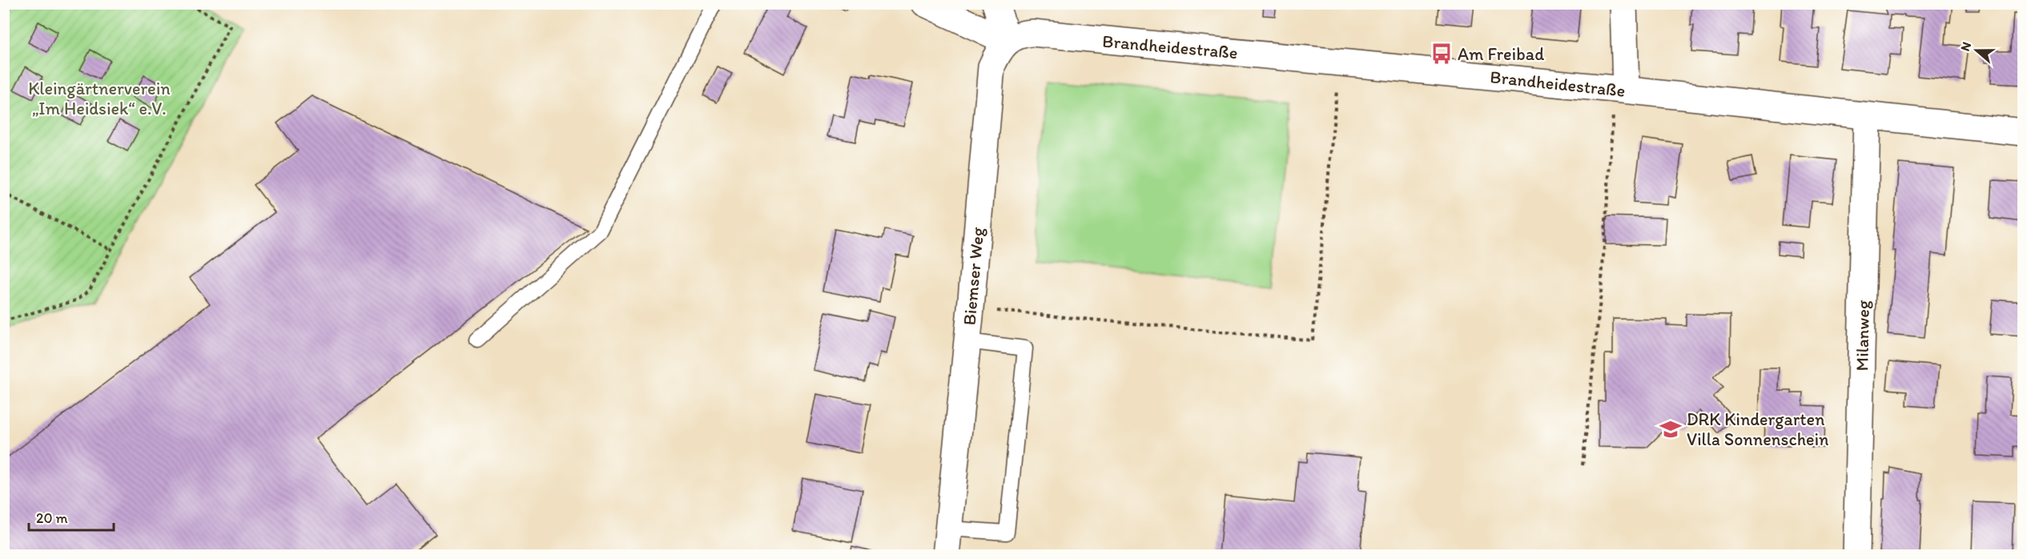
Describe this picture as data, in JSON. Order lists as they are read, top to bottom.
{
  "streets": {
    "street": ["Brandheidestraße", "Biemser Weg", "Milanweg"]
  },
  "crossings": [
    ["Brandheidestraße", "Biemser Weg"],
    ["Brandheidestraße", "Milanweg"]
  ],
  "parks": ["Kleingärtnerverein „Im Heidsiek“ e.V."],
  "places": {
    "bus stop": ["Am Freibad"],
    "school or university": ["DRK Kindergarten Villa Sonnenschein"]
  },
  "scale_bar": "20 m",
  "north": "left"
}
